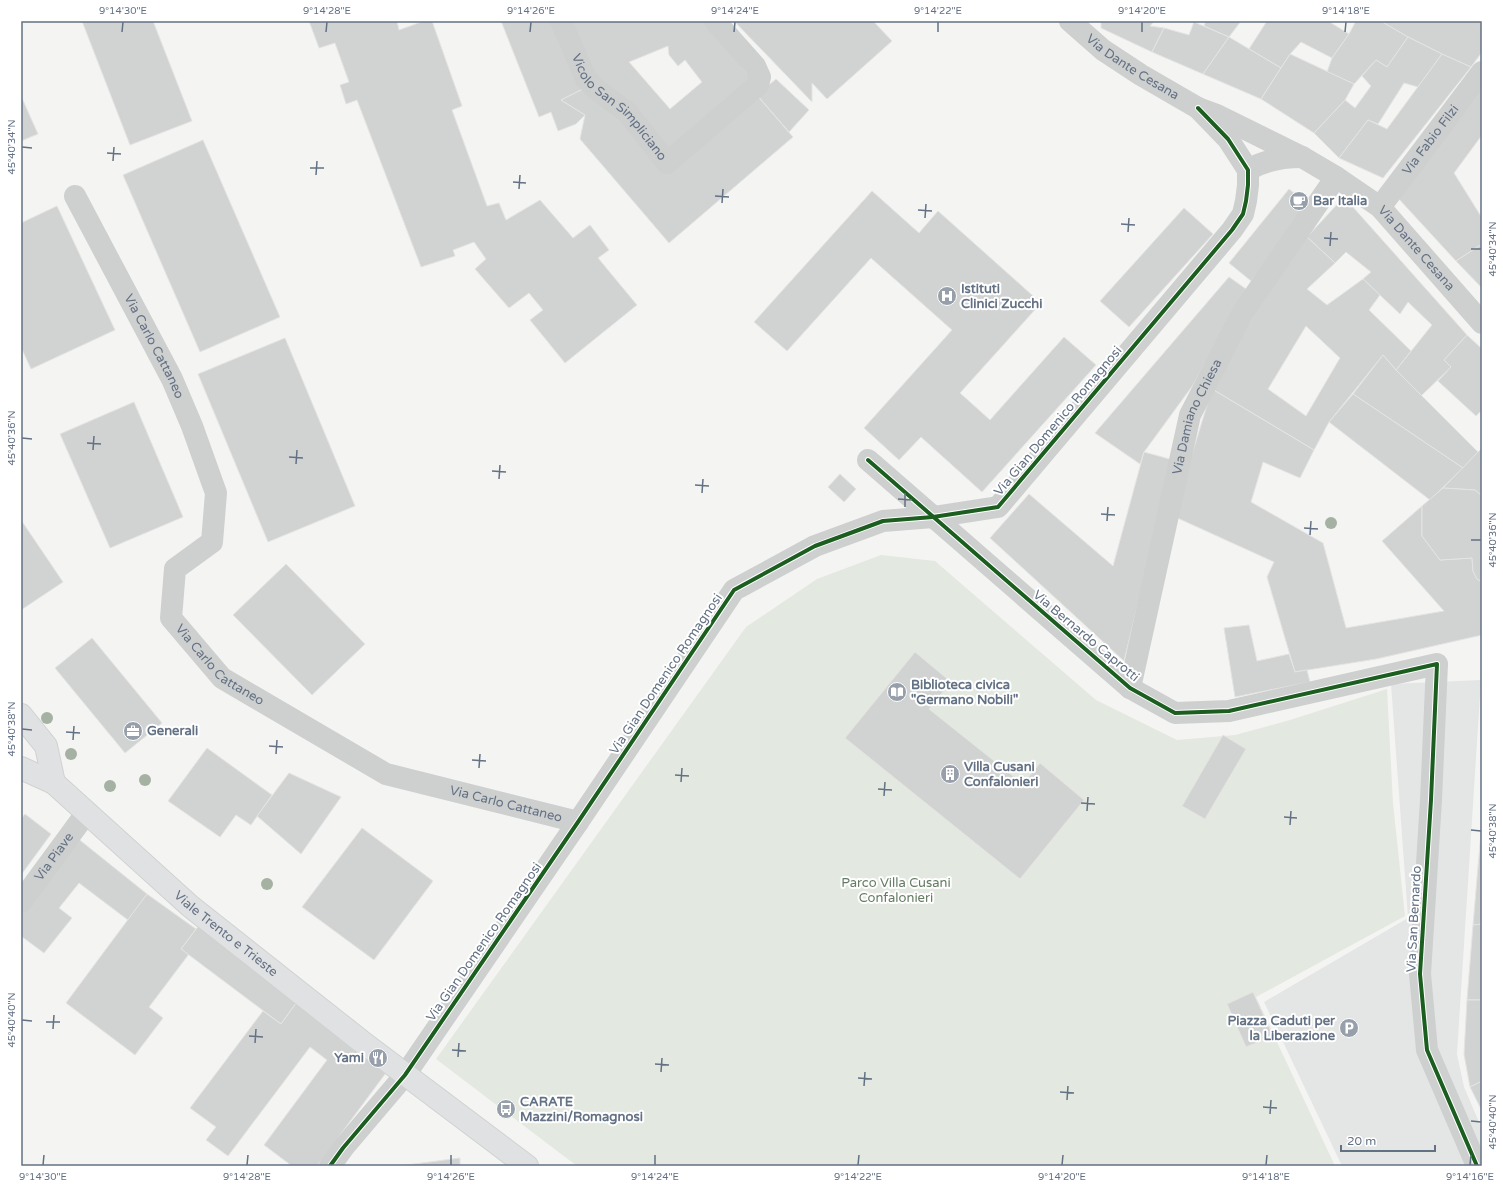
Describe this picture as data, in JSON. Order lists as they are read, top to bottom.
{
  "streets": {
    "main road": ["Viale Trento e Trieste"],
    "street": [
      "Via Dante Cesana",
      "Vicolo San Simpliciano",
      "Via Fabio Filzi",
      "Via Carlo Cattaneo",
      "Via Damiano Chiesa",
      "Via Gian Domenico Romagnosi",
      "Via Bernardo Caprotti",
      "Via Piave",
      "Via San Bernardo"
    ]
  },
  "crossings": [
    ["Via Dante Cesana", "Via Fabio Filzi"],
    ["Via Dante Cesana", "Via Damiano Chiesa"],
    ["Via Dante Cesana", "Via Gian Domenico Romagnosi"],
    ["Via Carlo Cattaneo", "Via Gian Domenico Romagnosi"],
    ["Via Damiano Chiesa", "Via Bernardo Caprotti"],
    ["Via Gian Domenico Romagnosi", "Via Bernardo Caprotti"],
    ["Via Gian Domenico Romagnosi", "Viale Trento e Trieste"],
    ["Via Bernardo Caprotti", "Via San Bernardo"],
    ["Via Piave", "Viale Trento e Trieste"]
  ],
  "parks": ["Parco Villa Cusani Confalonieri"],
  "places": {
    "cafe": ["Bar Italia"],
    "hospital": ["Istituti Clinici Zucchi"],
    "library": ["Biblioteca civica \"Germano Nobili\""],
    "office": ["Generali"],
    "building": ["Villa Cusani Confalonieri"],
    "parking": ["Piazza Caduti per la Liberazione"],
    "restaurant": ["Yami"],
    "bus stop": ["CARATE Mazzini/Romagnosi"]
  },
  "scale_bar": "20 m",
  "coordinates": [
    "9°14'30\"E",
    "9°14'28\"E",
    "9°14'26\"E",
    "9°14'24\"E",
    "9°14'22\"E",
    "9°14'20\"E",
    "9°14'18\"E",
    "45°40'34\"N",
    "45°40'36\"N",
    "45°40'38\"N",
    "45°40'40\"N",
    "9°14'16\"E"
  ]
}
